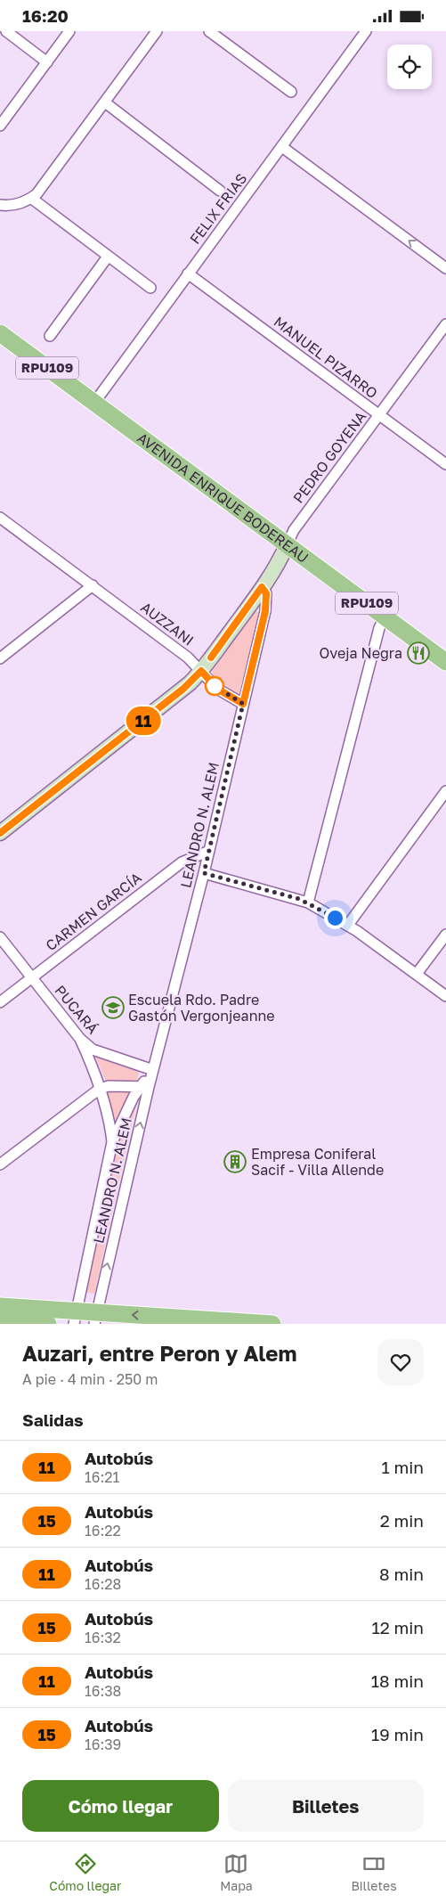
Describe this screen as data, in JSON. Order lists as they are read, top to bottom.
{
  "streets": {
    "main road": ["RPU109", "AVENIDA ENRIQUE BODEREAU"],
    "street": [
      "FELIX FRIAS",
      "MANUEL PIZARRO",
      "PEDRO GOYENA",
      "AUZZANI",
      "LEANDRO N. ALEM",
      "CARMEN GARCÍA",
      "PUCARÁ"
    ]
  },
  "crossings": [
    ["FELIX FRIAS", "MANUEL PIZARRO"],
    ["FELIX FRIAS", "AVENIDA ENRIQUE BODEREAU"],
    ["MANUEL PIZARRO", "PEDRO GOYENA"],
    ["PEDRO GOYENA", "AVENIDA ENRIQUE BODEREAU"],
    ["AUZZANI", "LEANDRO N. ALEM"],
    ["LEANDRO N. ALEM", "CARMEN GARCÍA"],
    ["LEANDRO N. ALEM", "PUCARÁ"],
    ["CARMEN GARCÍA", "PUCARÁ"]
  ],
  "places": {
    "restaurant": ["Oveja Negra"],
    "school or university": ["Escuela Rdo. Padre Gastón Vergonjeanne"],
    "building": ["Empresa Coniferal Sacif - Villa Allende"]
  },
  "lines": ["bus line 11"],
  "page": {
    "status": "16:20",
    "on_map": "11",
    "heading": [
      ["Auzari, entre Peron y Alem", "A pie · 4 min · 250 m"],
      "Salidas"
    ],
    "list": [
      {
        "mark": "11",
        "name": "Autobús",
        "note": "16:21",
        "value": "1 min"
      },
      {
        "mark": "15",
        "name": "Autobús",
        "note": "16:22",
        "value": "2 min"
      },
      {
        "mark": "11",
        "name": "Autobús",
        "note": "16:28",
        "value": "8 min"
      },
      {
        "mark": "15",
        "name": "Autobús",
        "note": "16:32",
        "value": "12 min"
      },
      {
        "mark": "11",
        "name": "Autobús",
        "note": "16:38",
        "value": "18 min"
      },
      {
        "mark": "15",
        "name": "Autobús",
        "note": "16:39",
        "value": "19 min"
      }
    ],
    "buttons": ["Cómo llegar", "Billetes"],
    "tabs": ["Cómo llegar", "Mapa", "Billetes"]
  }
}
